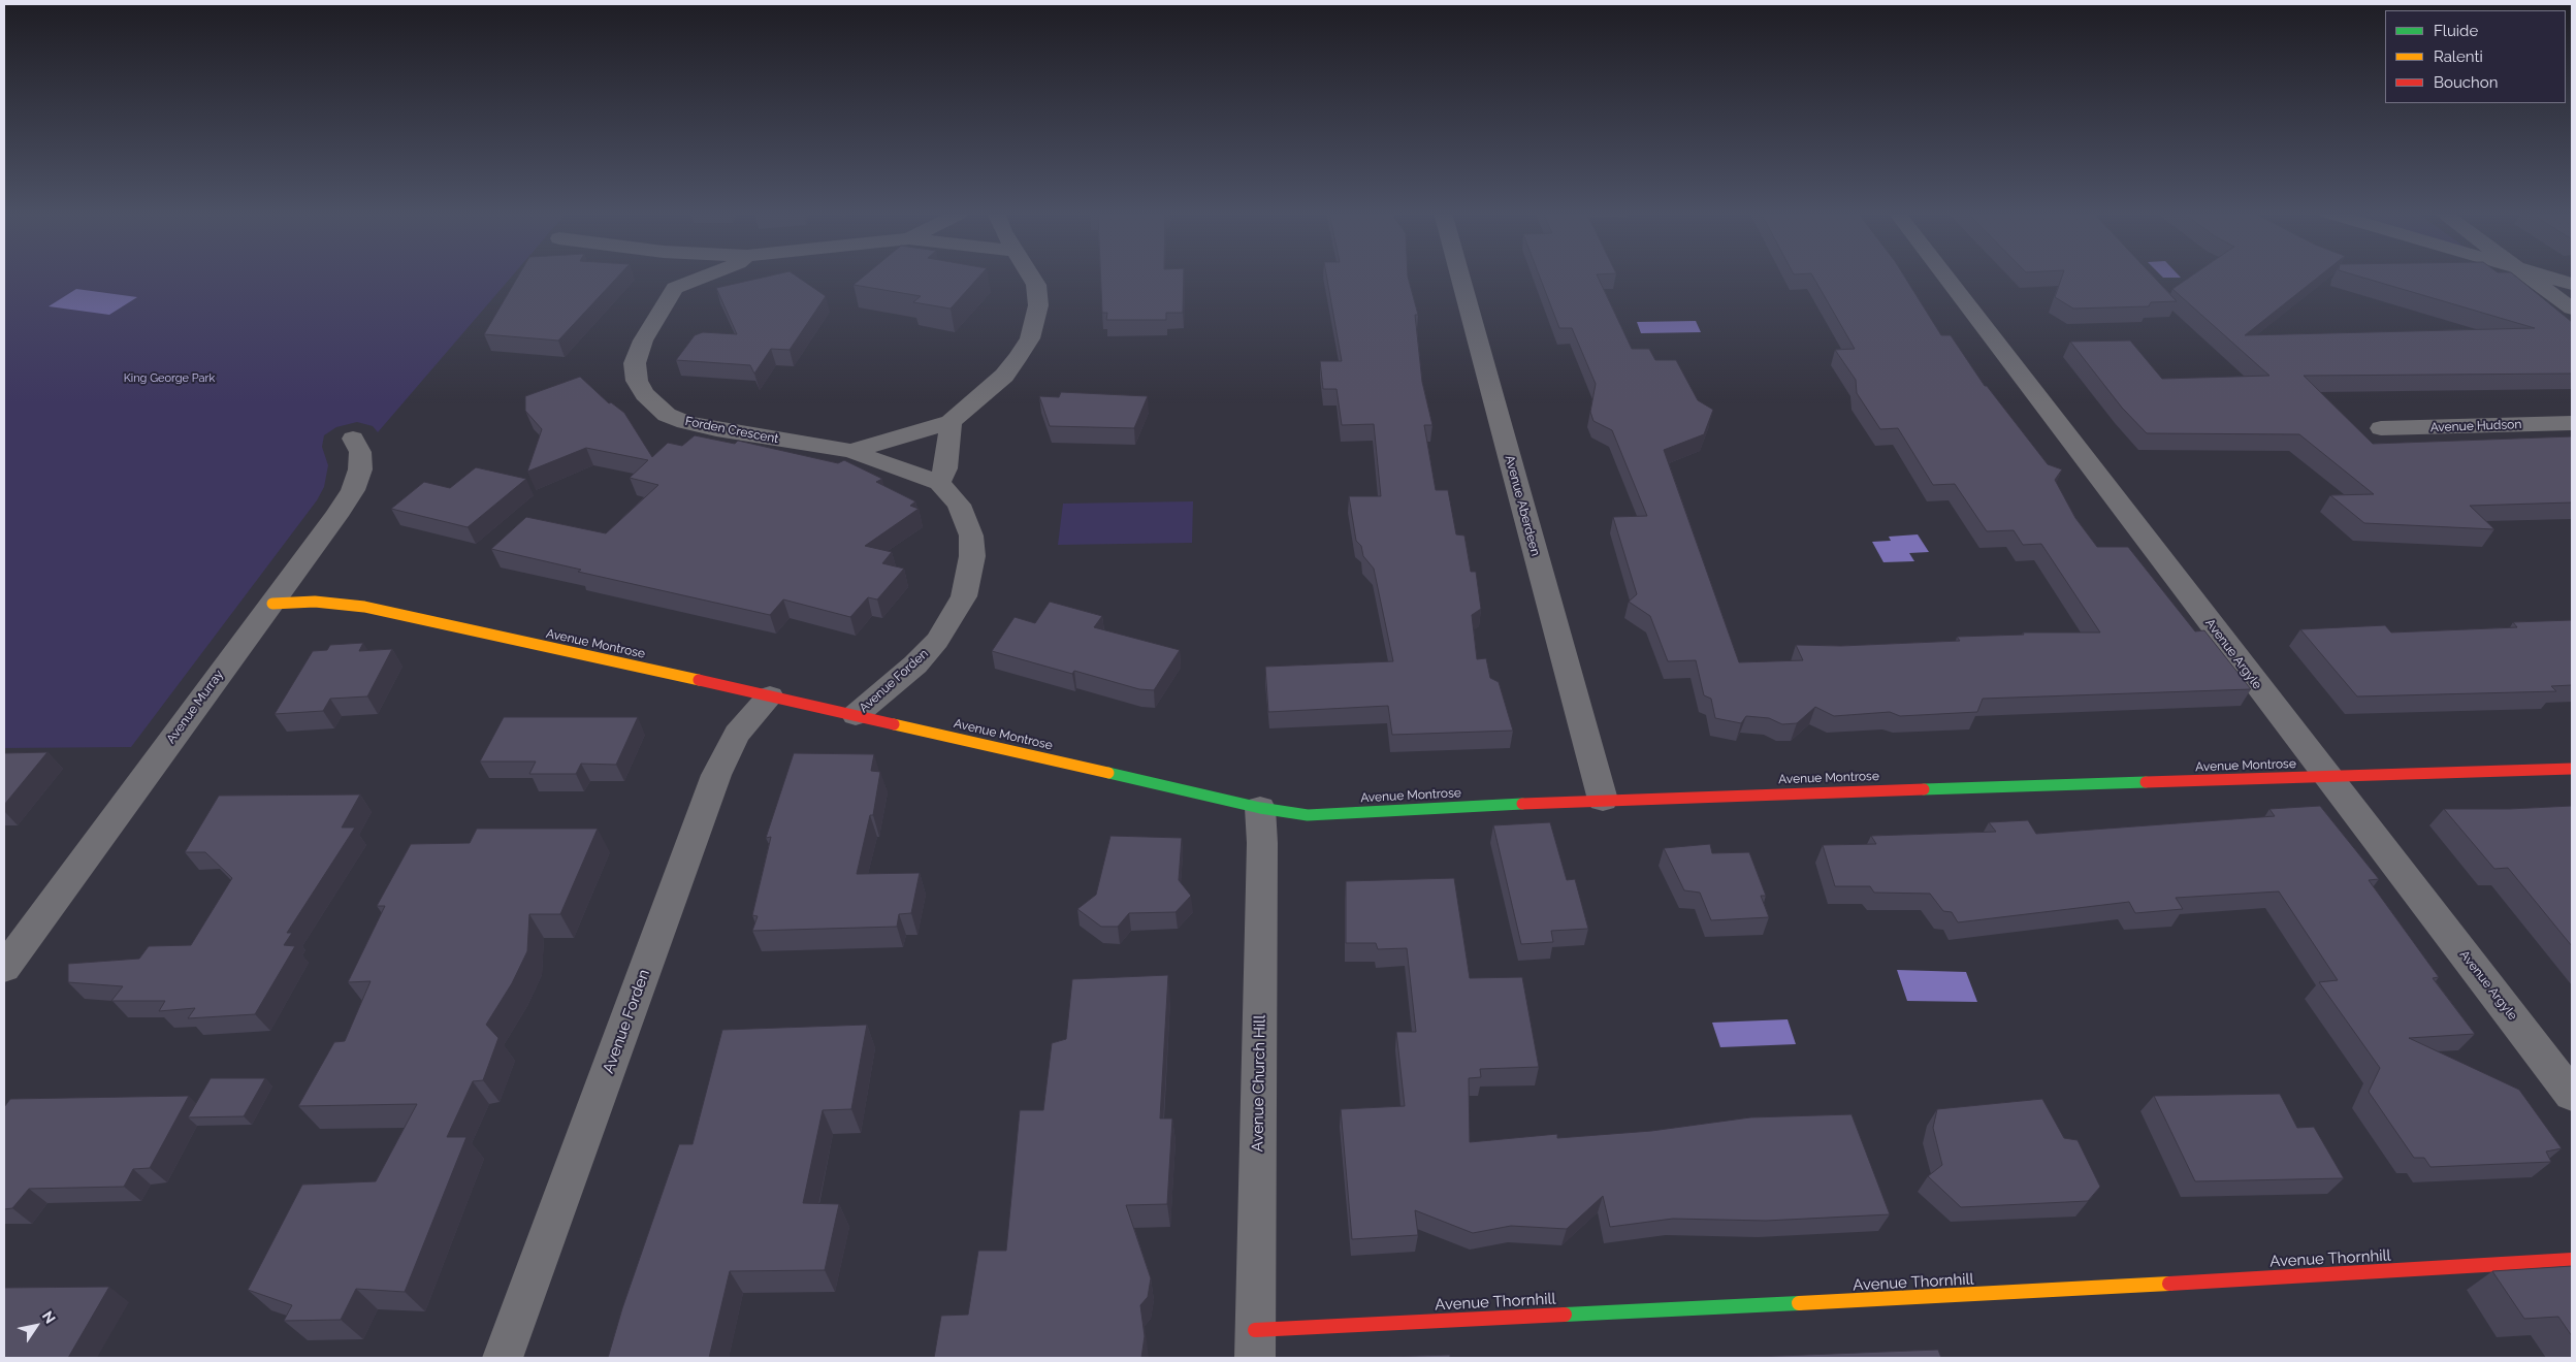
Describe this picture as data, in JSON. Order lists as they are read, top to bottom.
{
  "streets": {
    "street": [
      "Avenue Hudson",
      "Forden Crescent",
      "Avenue Aberdeen",
      "Avenue Montrose",
      "Avenue Argyle",
      "Avenue Forden",
      "Avenue Murray",
      "Avenue Church Hill",
      "Avenue Thornhill"
    ]
  },
  "crossings": [
    ["Forden Crescent", "Avenue Forden"],
    ["Avenue Aberdeen", "Avenue Montrose"],
    ["Avenue Montrose", "Avenue Argyle"],
    ["Avenue Montrose", "Avenue Forden"],
    ["Avenue Montrose", "Avenue Murray"],
    ["Avenue Montrose", "Avenue Church Hill"],
    ["Avenue Church Hill", "Avenue Thornhill"]
  ],
  "parks": ["King George Park"],
  "legend": ["Fluide", "Ralenti", "Bouchon"],
  "north": "top right"
}
